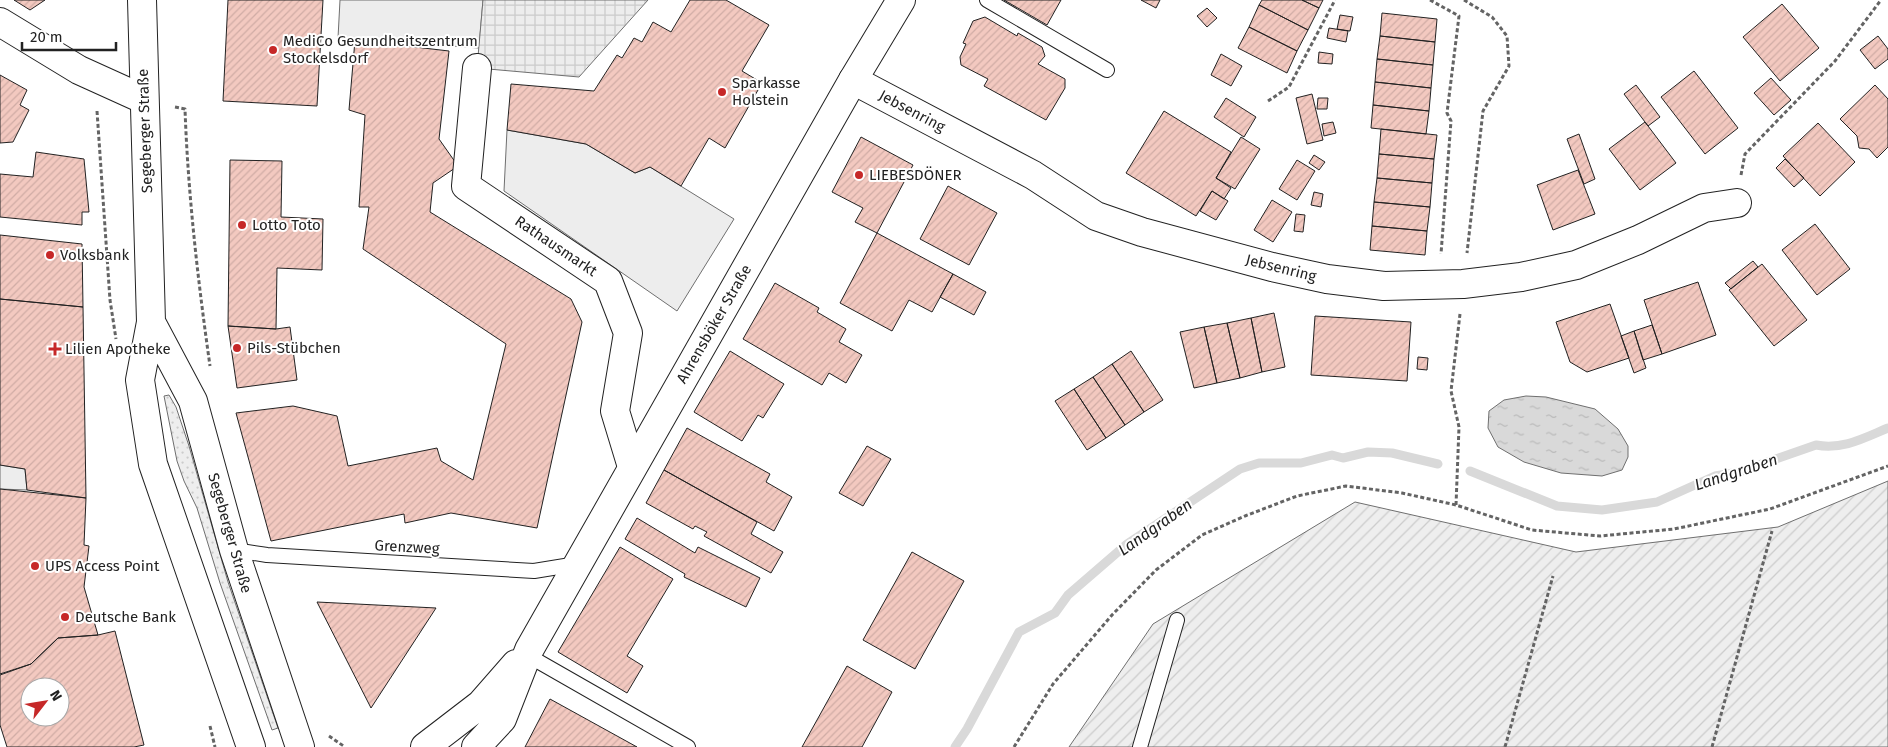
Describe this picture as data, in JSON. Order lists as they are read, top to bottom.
{
  "streets": {
    "main road": [
      "Jebsenring",
      "Segeberger Straße",
      "Rathausmarkt",
      "Ahrensböker Straße"
    ],
    "lane": ["Grenzweg"]
  },
  "crossings": [
    ["Jebsenring", "Ahrensböker Straße"],
    ["Segeberger Straße", "Grenzweg"],
    ["Rathausmarkt", "Ahrensböker Straße"],
    ["Ahrensböker Straße", "Grenzweg"]
  ],
  "water": ["Landgraben"],
  "places": {
    "other": [
      "MediCo Gesundheitszentrum Stockelsdorf",
      "Sparkasse Holstein",
      "LIEBESDÖNER",
      "Lotto Toto",
      "Volksbank",
      "Pils-Stübchen",
      "UPS Access Point",
      "Deutsche Bank"
    ],
    "health": ["Lilien Apotheke"]
  },
  "scale_bar": "20 m",
  "north": "top right"
}
